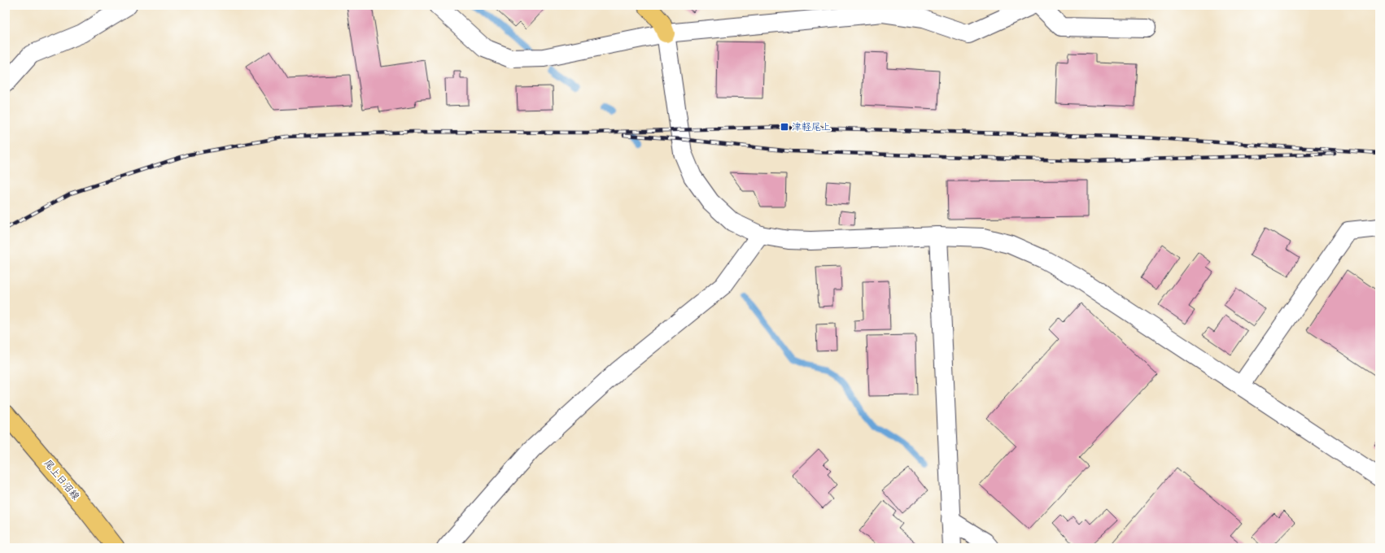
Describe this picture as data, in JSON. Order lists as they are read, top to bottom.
{
  "streets": {
    "main road": ["尾上日沼線"]
  },
  "places": {
    "transit": ["津軽尾上"]
  }
}
